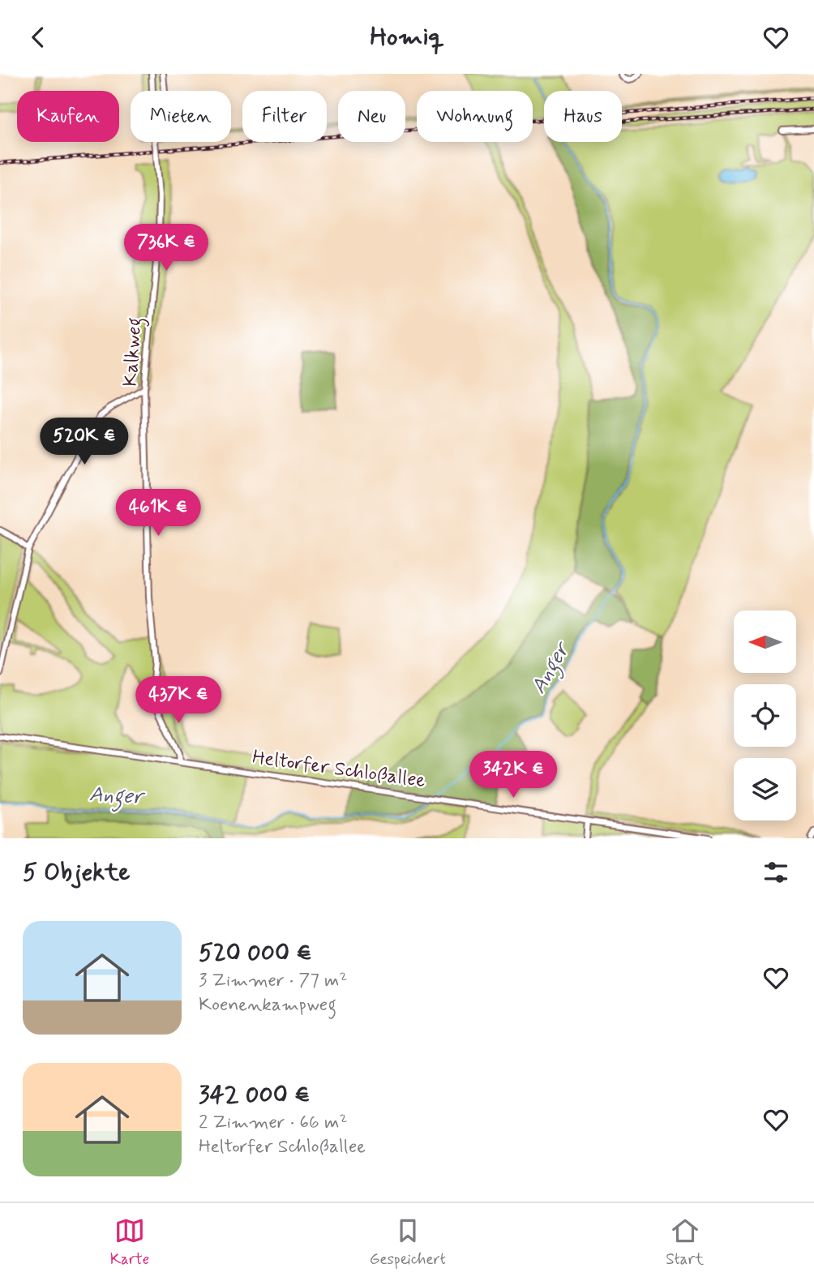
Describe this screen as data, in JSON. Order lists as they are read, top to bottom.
{
  "streets": {
    "street": ["Kalkweg", "Heltorfer Schloßallee"]
  },
  "crossings": [
    ["Kalkweg", "Heltorfer Schloßallee"]
  ],
  "water": ["Anger"],
  "north": "left",
  "page": {
    "header": "Homiq",
    "chip": [
      "Kaufen",
      "Mieten",
      "Filter",
      "Neu",
      "Wohnung",
      "Haus"
    ],
    "price": [
      "736K €",
      "520K €",
      "461K €",
      "437K €",
      "342K €"
    ],
    "heading": "5 Objekte",
    "list": [
      {
        "name": "520 000 €",
        "note": "3 Zimmer · 77 m² · Koenenkampweg"
      },
      {
        "name": "342 000 €",
        "note": "2 Zimmer · 66 m² · Heltorfer Schloßallee"
      }
    ],
    "tabs": ["Karte", "Gespeichert", "Start"]
  }
}
